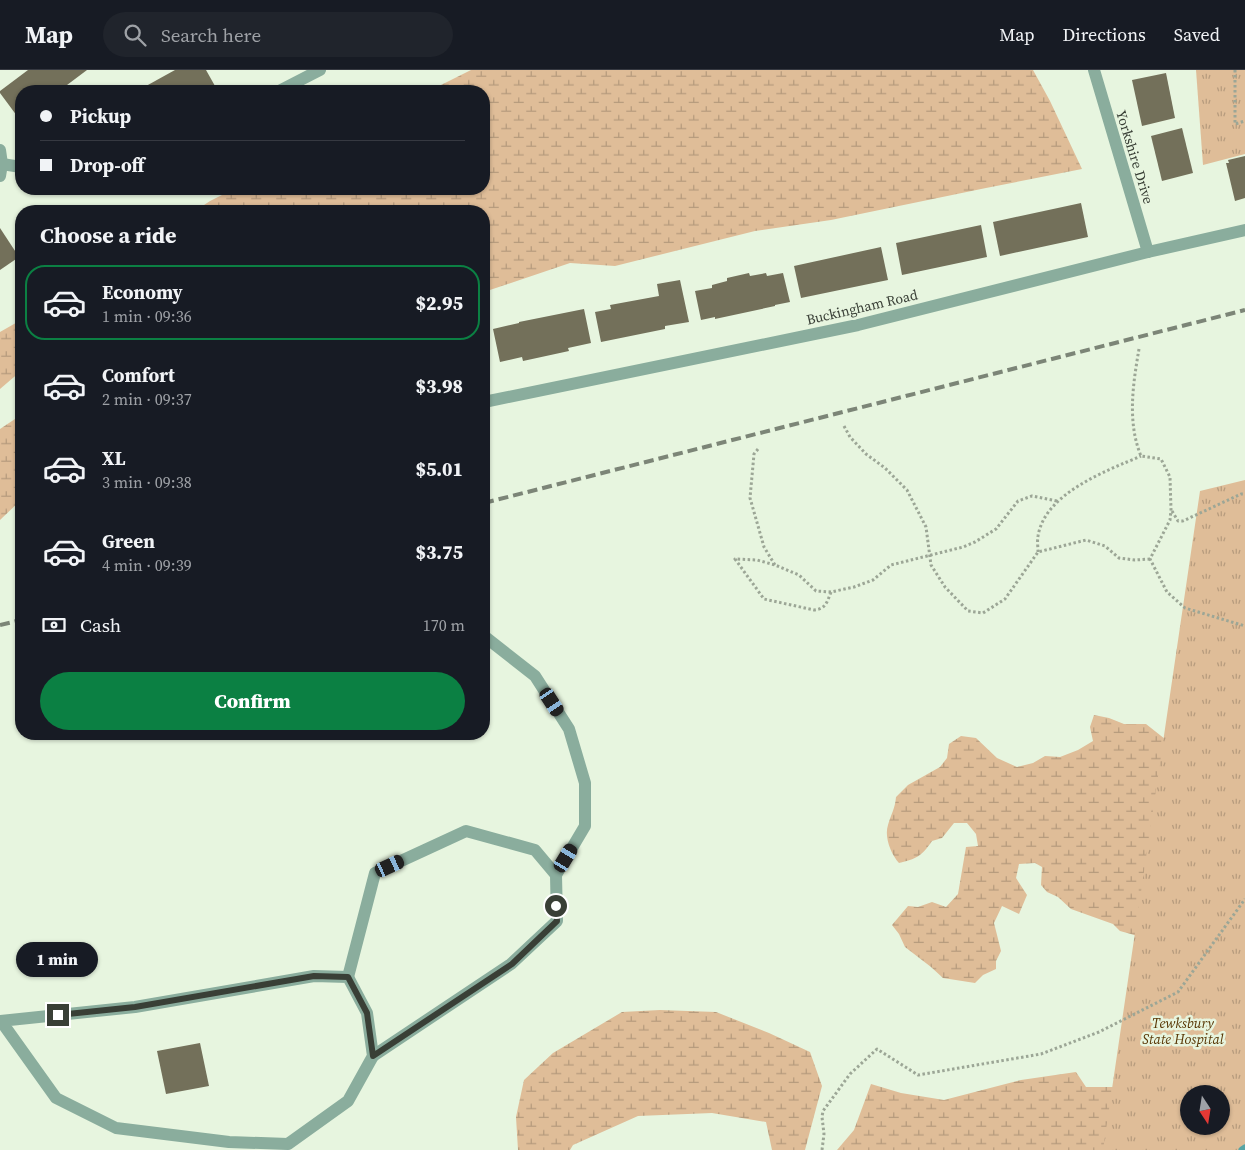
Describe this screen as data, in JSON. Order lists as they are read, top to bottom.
{
  "streets": {
    "street": ["Yorkshire Drive", "Buckingham Road"]
  },
  "crossings": [
    ["Yorkshire Drive", "Buckingham Road"]
  ],
  "parks": ["Tewksbury State Hospital"],
  "north": "bottom",
  "page": {
    "header": "Map",
    "search": "Search here",
    "nav": ["Map", "Directions", "Saved"],
    "banner": ["Pickup", "Drop-off"],
    "heading": "Choose a ride",
    "list": [
      {
        "name": "Economy",
        "note": "1 min · 09:36",
        "value": "$2.95"
      },
      {
        "name": "Comfort",
        "note": "2 min · 09:37",
        "value": "$3.98"
      },
      {
        "name": "XL",
        "note": "3 min · 09:38",
        "value": "$5.01"
      },
      {
        "name": "Green",
        "note": "4 min · 09:39",
        "value": "$3.75"
      }
    ],
    "pay": ["Cash", "170 m"],
    "buttons": "Confirm",
    "bubble": "1 min"
  }
}
